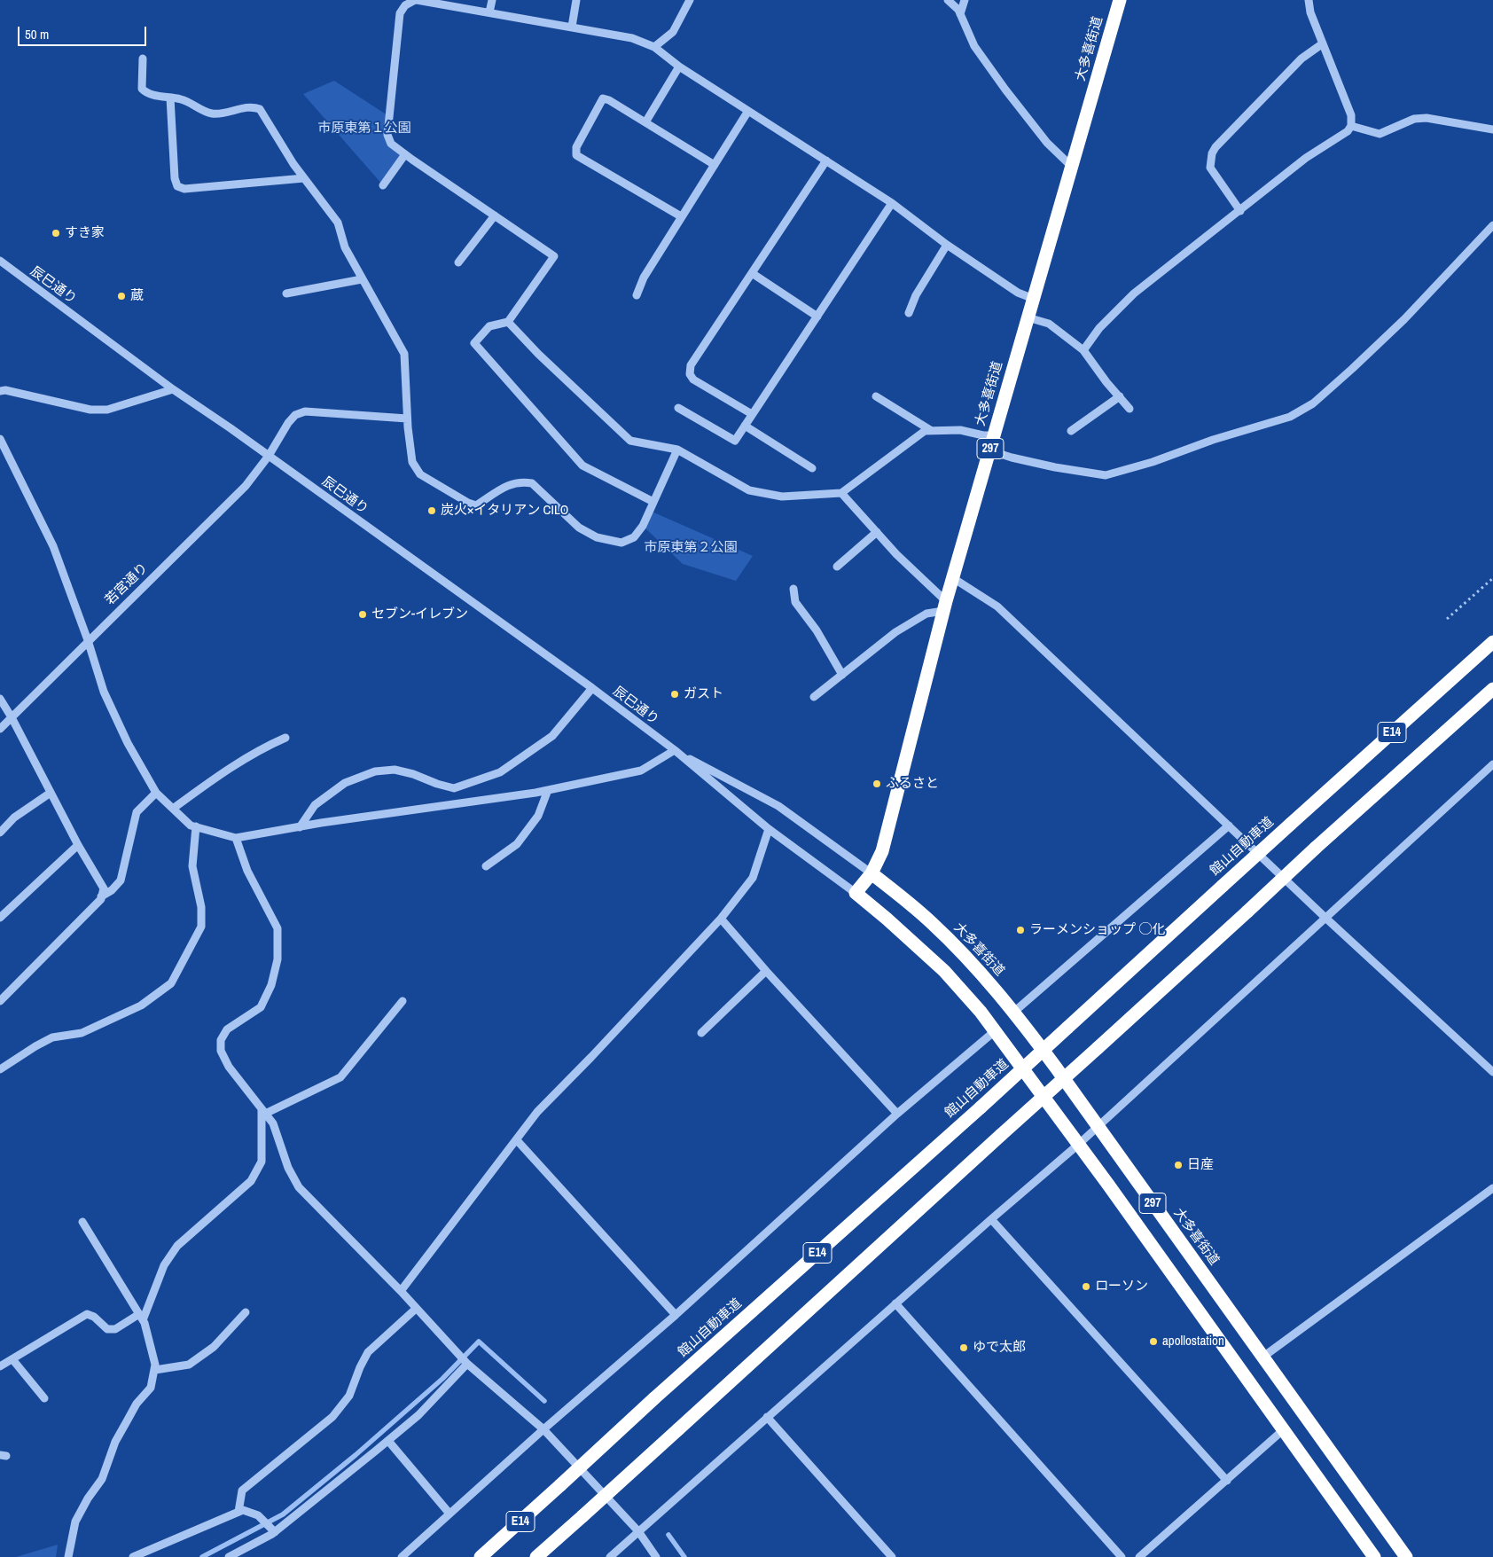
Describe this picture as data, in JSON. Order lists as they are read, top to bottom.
{
  "streets": {
    "highway": [
      "大多喜街道",
      "297",
      "E14",
      "館山自動車道"
    ],
    "street": ["辰巳通り", "若宮通り"]
  },
  "crossings": [
    ["大多喜街道", "辰巳通り"],
    ["大多喜街道", "297"],
    ["辰巳通り", "297"],
    ["辰巳通り", "若宮通り"]
  ],
  "parks": ["市原東第１公園", "市原東第２公園"],
  "places": [
    "すき家",
    "蔵",
    "炭火×イタリアン CILO",
    "セブン-イレブン",
    "ガスト",
    "ふるさと",
    "ラーメンショップ ◯化",
    "日産",
    "ローソン",
    "apollostation",
    "ゆで太郎"
  ],
  "scale_bar": "50 m"
}
